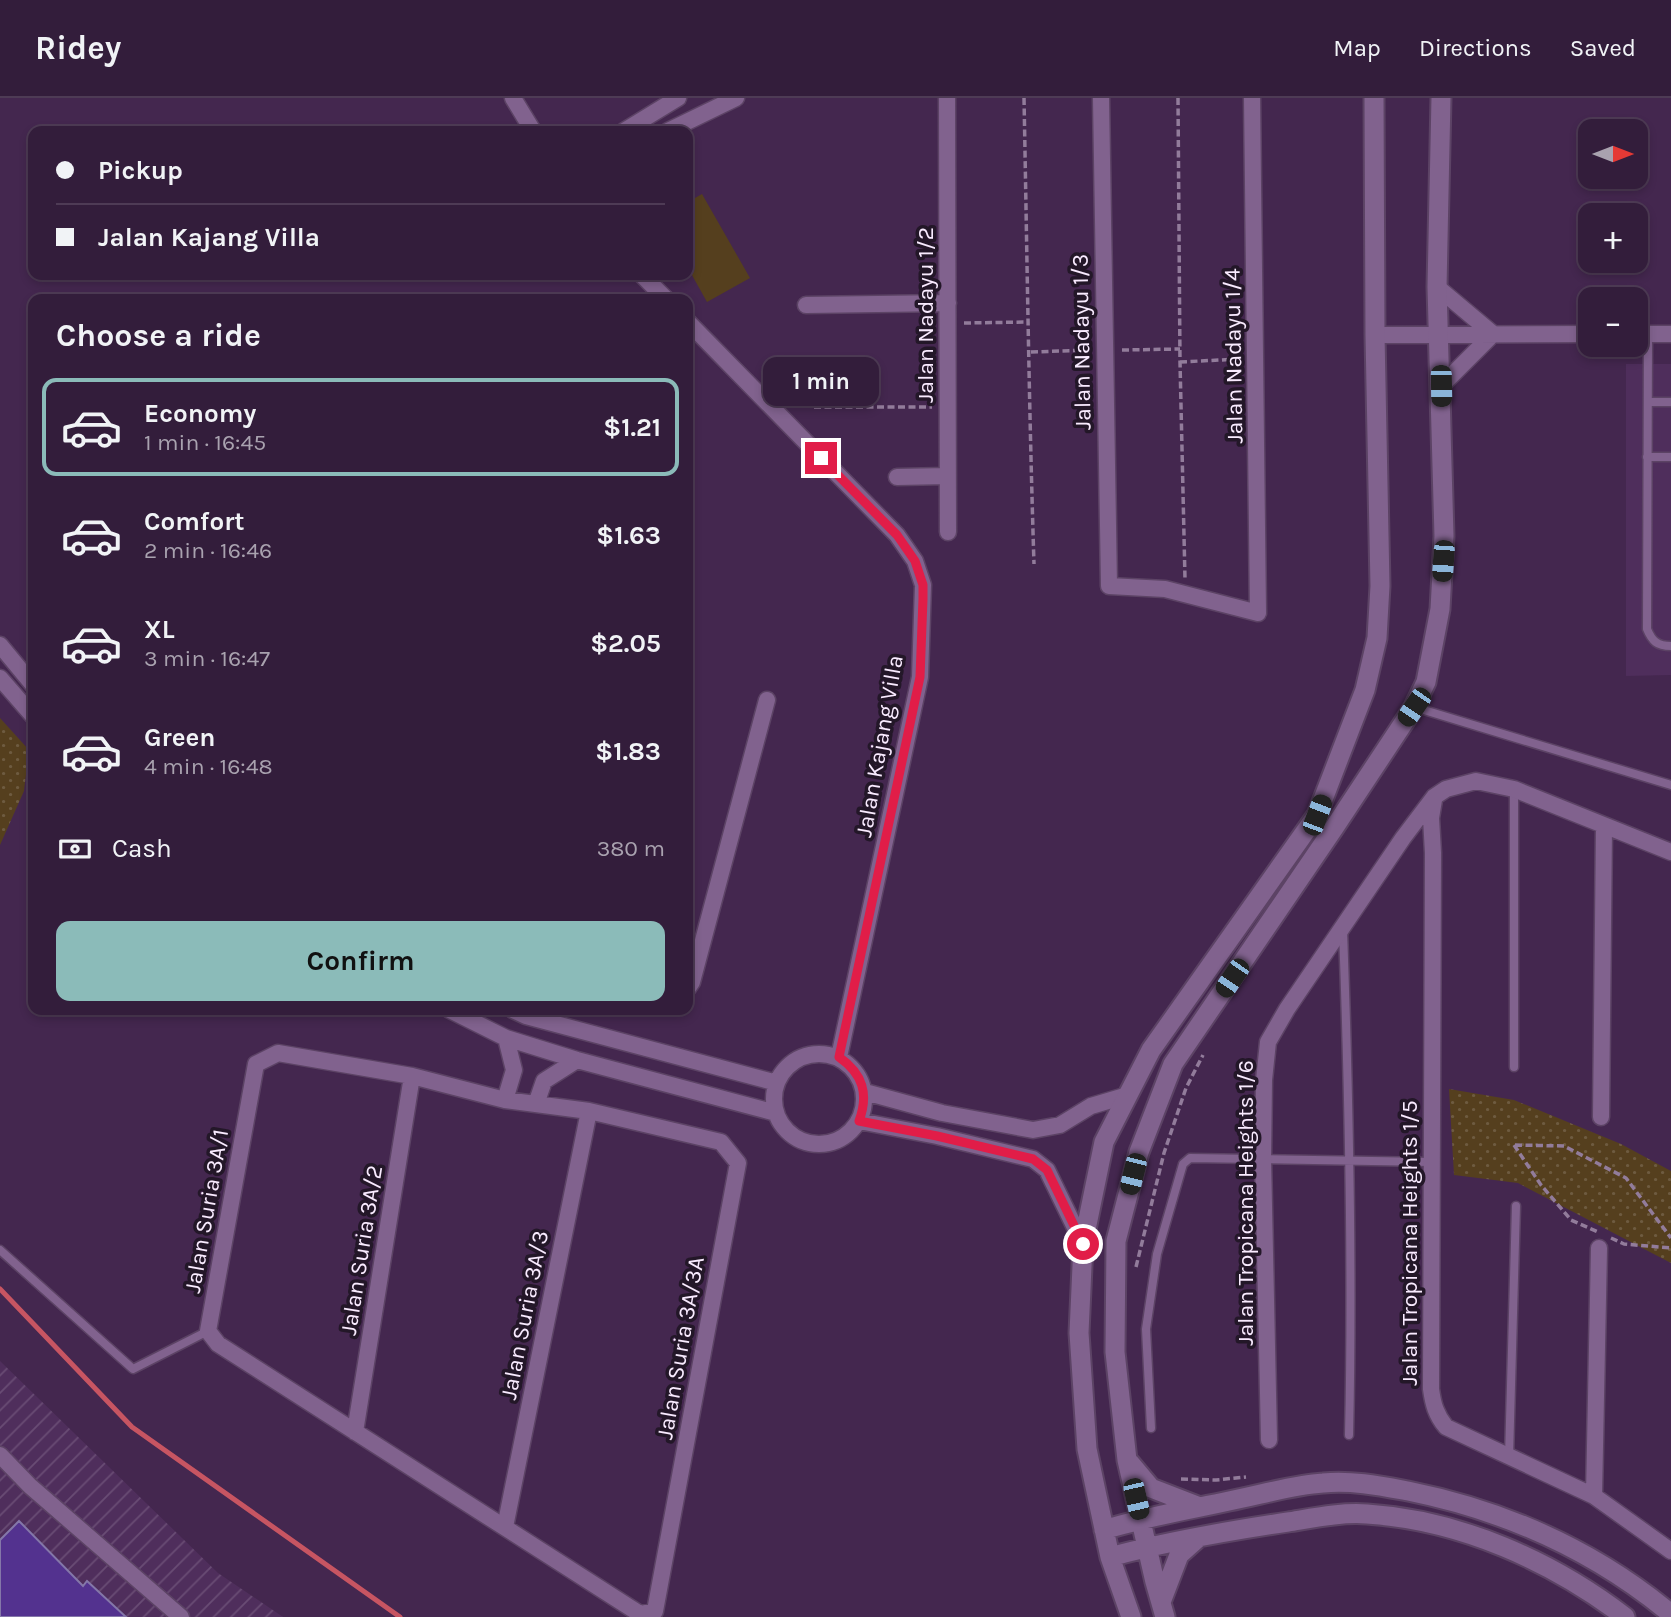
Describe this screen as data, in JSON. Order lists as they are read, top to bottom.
{
  "streets": {
    "street": [
      "Jalan Nadayu 1/2",
      "Jalan Nadayu 1/3",
      "Jalan Nadayu 1/4",
      "Jalan Kajang Villa",
      "Jalan Tropicana Heights 1/6",
      "Jalan Suria 3A/1",
      "Jalan Tropicana Heights 1/5",
      "Jalan Suria 3A/2",
      "Jalan Suria 3A/3",
      "Jalan Suria 3A/3A"
    ]
  },
  "crossings": [
    ["Jalan Nadayu 1/3", "Jalan Nadayu 1/4"],
    ["Jalan Tropicana Heights 1/6", "Jalan Tropicana Heights 1/5"],
    ["Jalan Suria 3A/1", "Jalan Suria 3A/2"],
    ["Jalan Suria 3A/1", "Jalan Suria 3A/3A"],
    ["Jalan Suria 3A/3", "Jalan Suria 3A/3A"]
  ],
  "north": "right",
  "page": {
    "header": "Ridey",
    "nav": ["Map", "Directions", "Saved"],
    "map_buttons": ["+", "−"],
    "banner": ["Pickup", "Jalan Kajang Villa"],
    "heading": "Choose a ride",
    "bubble": "1 min",
    "list": [
      {
        "name": "Economy",
        "note": "1 min · 16:45",
        "value": "$1.21"
      },
      {
        "name": "Comfort",
        "note": "2 min · 16:46",
        "value": "$1.63"
      },
      {
        "name": "XL",
        "note": "3 min · 16:47",
        "value": "$2.05"
      },
      {
        "name": "Green",
        "note": "4 min · 16:48",
        "value": "$1.83"
      }
    ],
    "pay": ["Cash", "380 m"],
    "buttons": "Confirm"
  }
}
